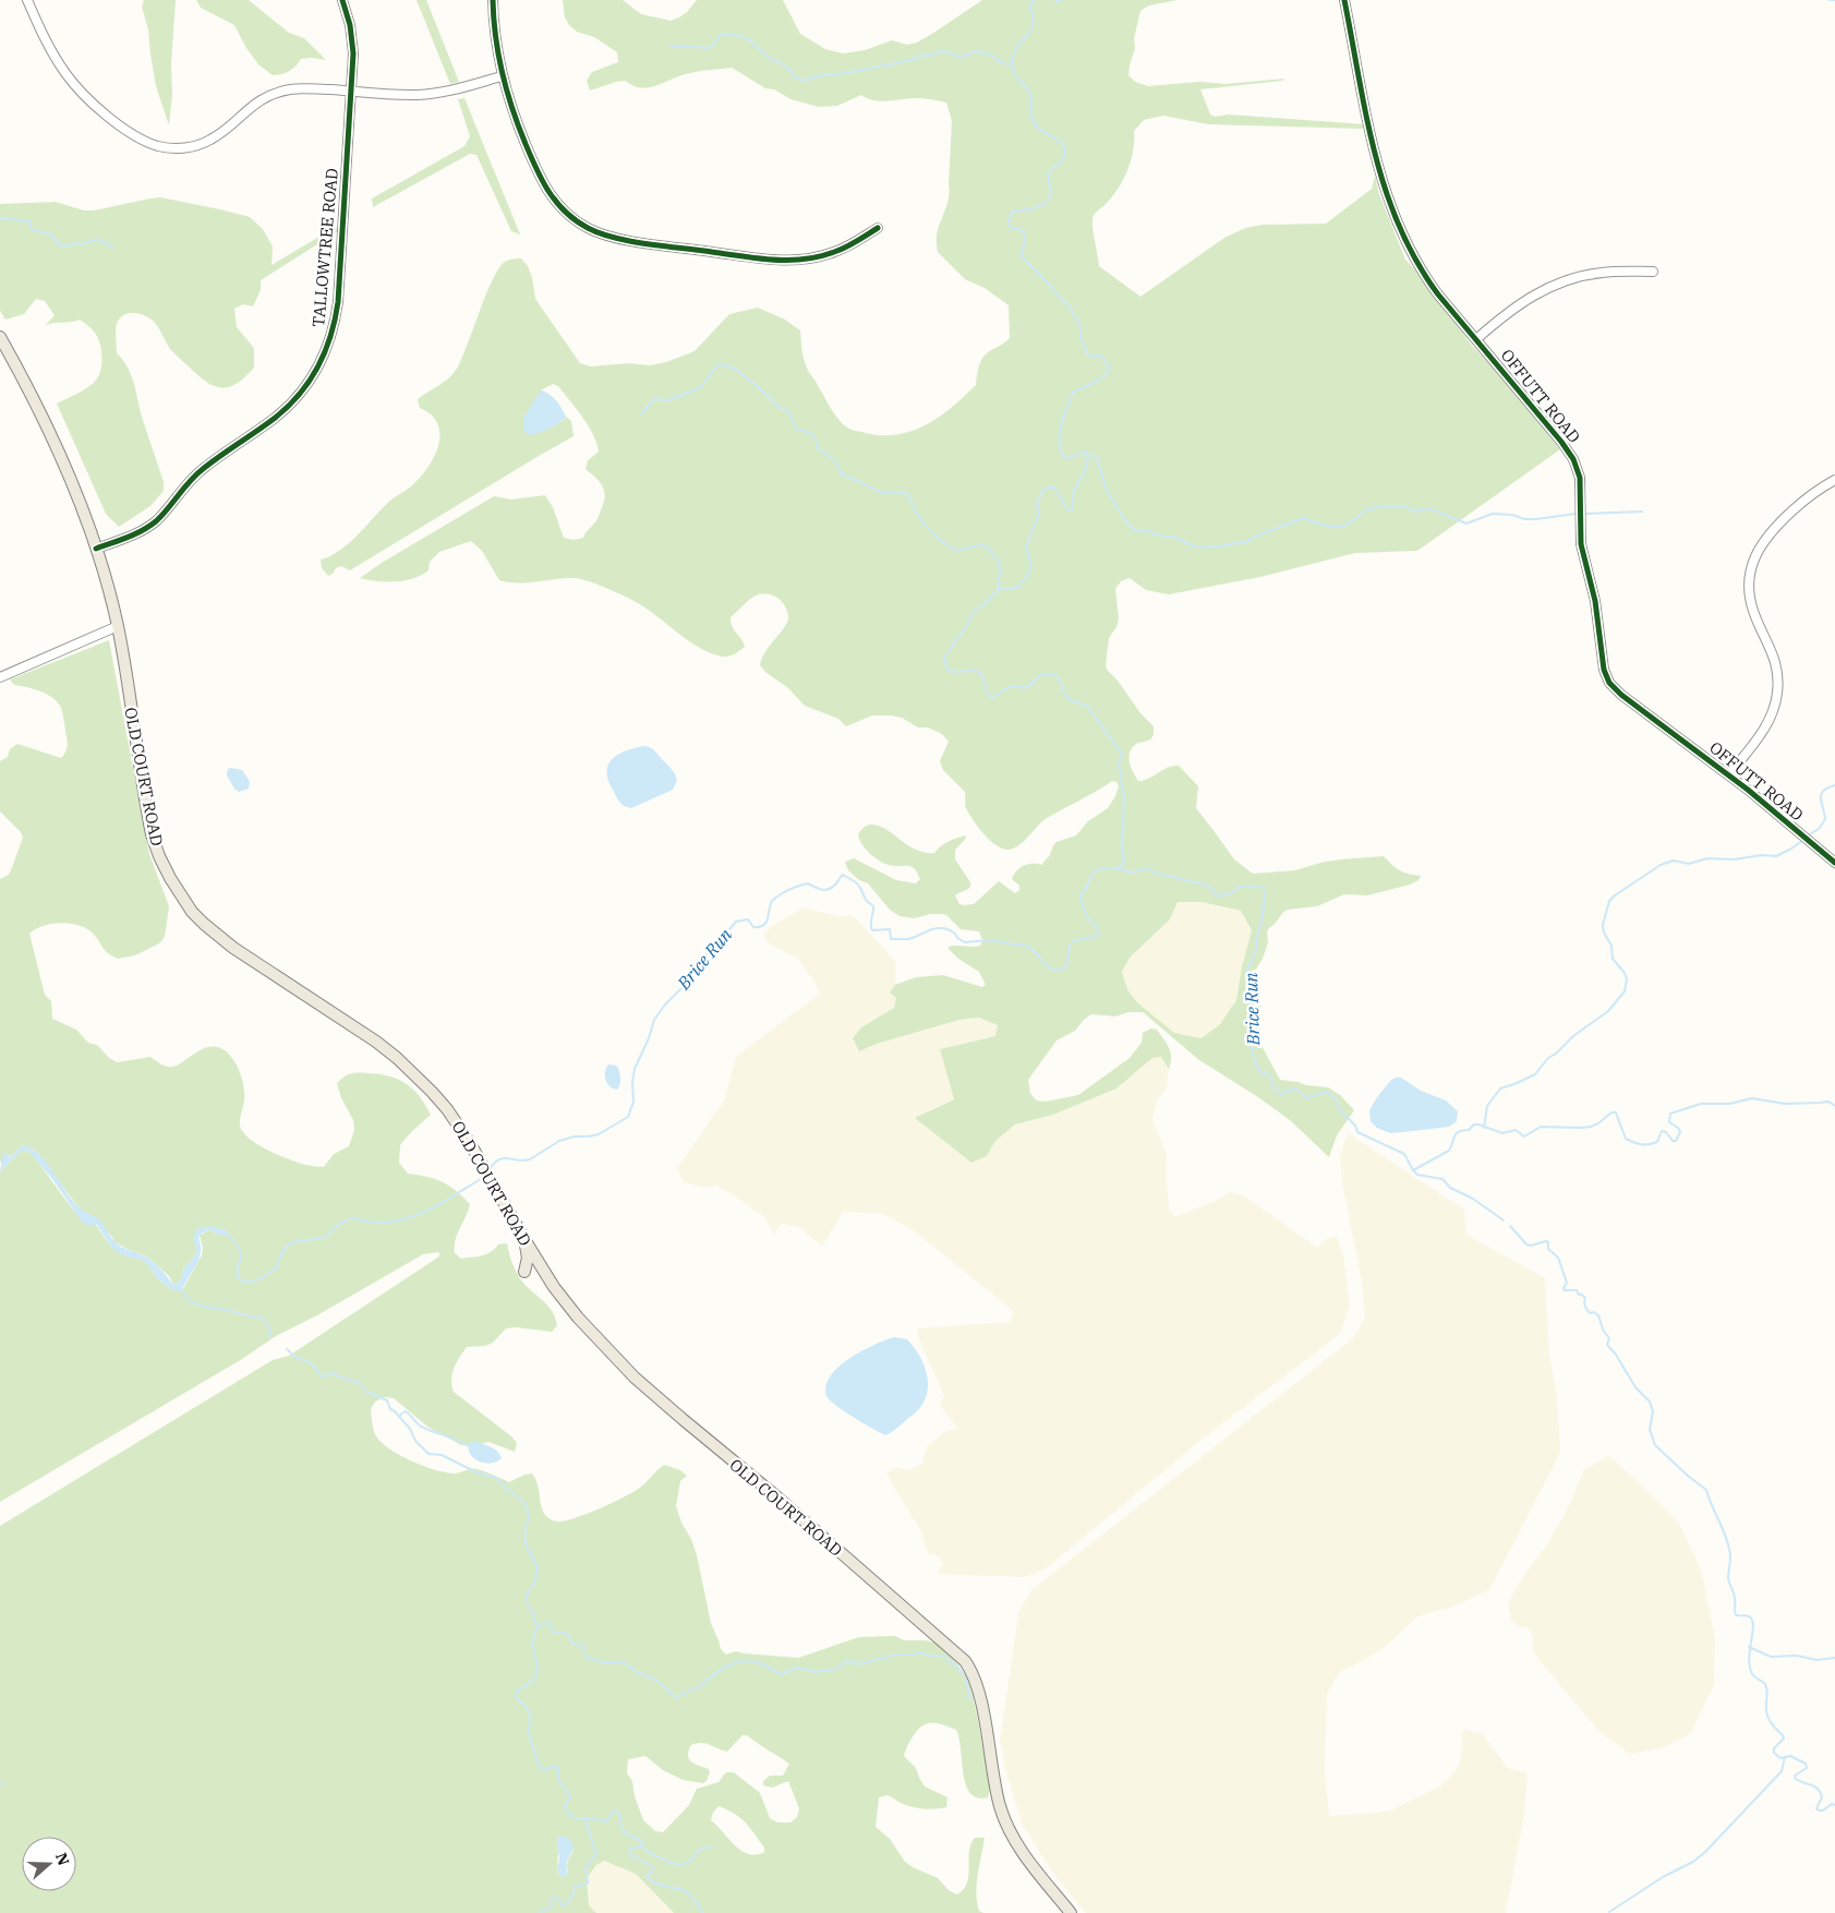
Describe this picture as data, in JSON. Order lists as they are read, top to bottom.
{
  "streets": {
    "main road": ["OLD COURT ROAD"],
    "street": ["TALLOWTREE ROAD", "OFFUTT ROAD"]
  },
  "crossings": [
    ["TALLOWTREE ROAD", "OLD COURT ROAD"]
  ],
  "water": ["Brice Run"],
  "north": "right"
}
